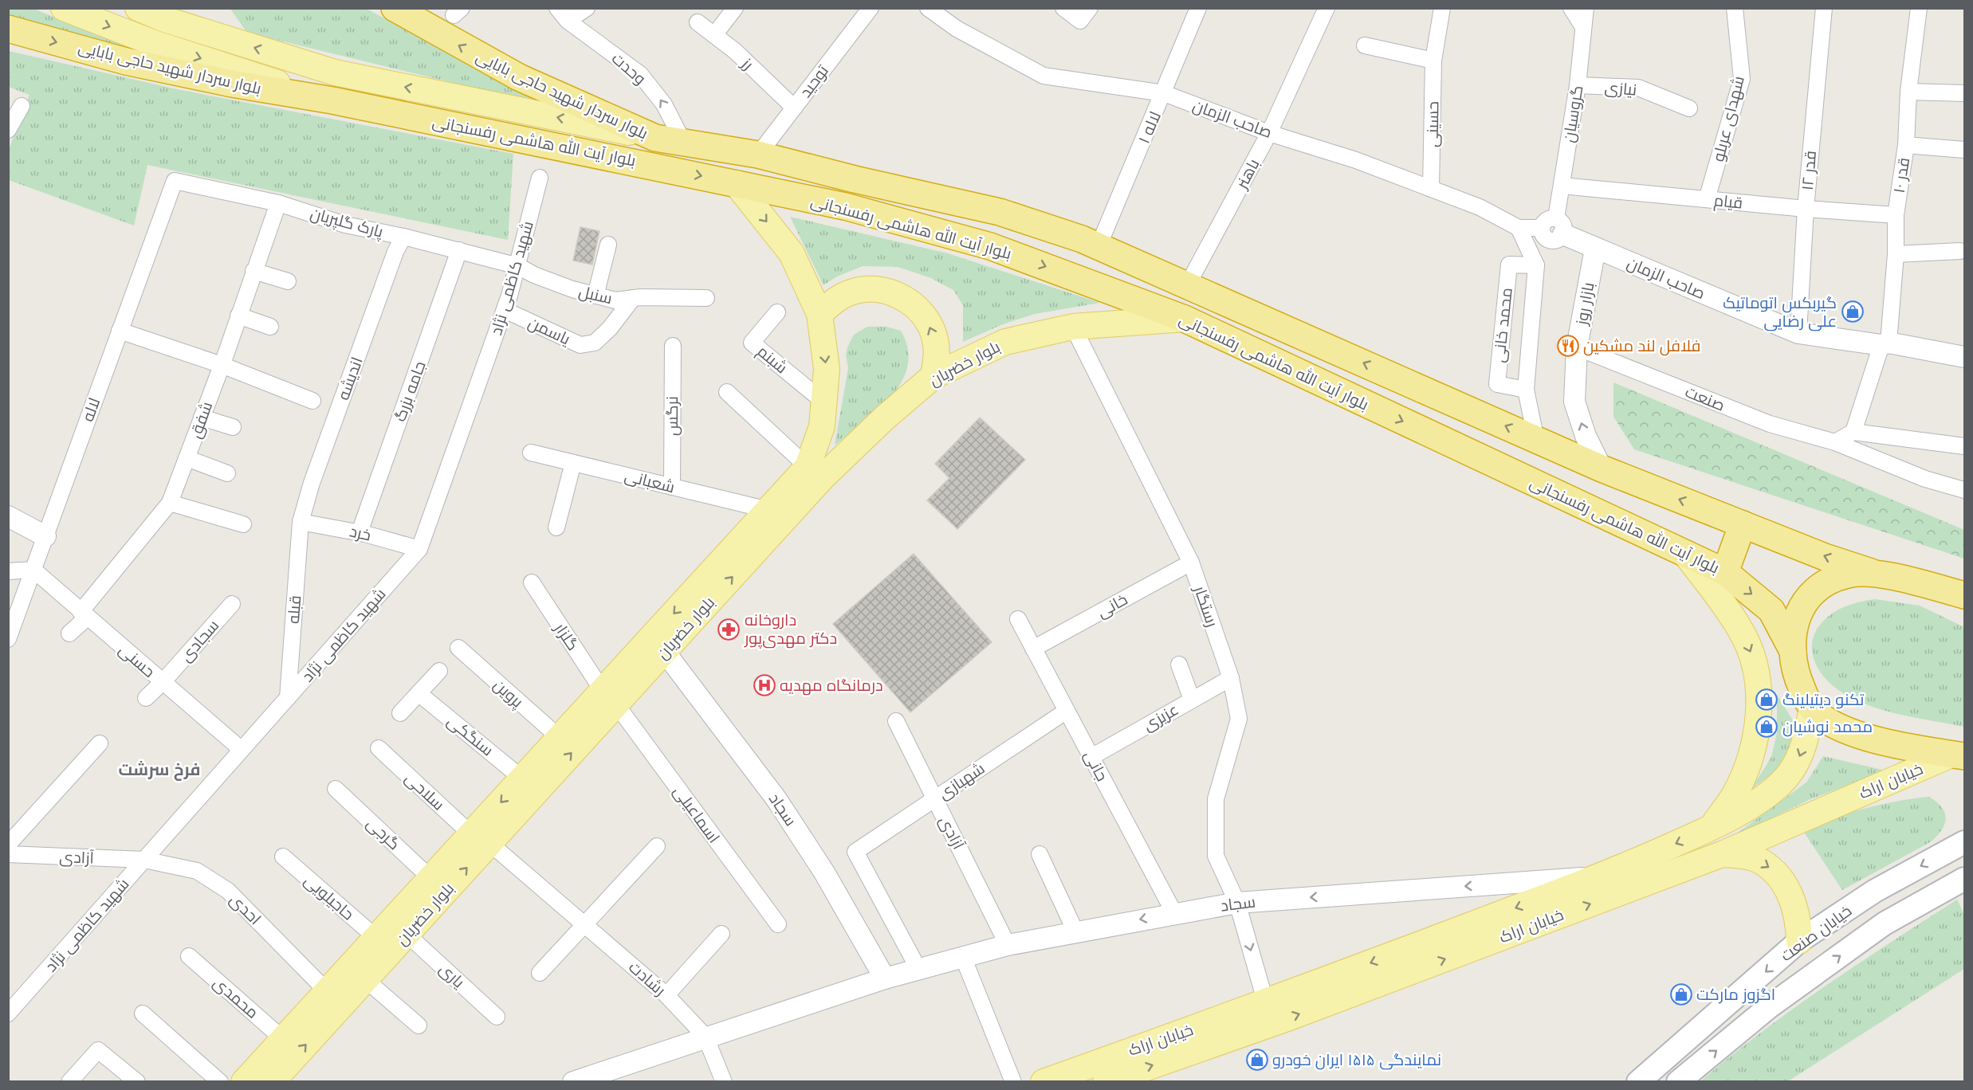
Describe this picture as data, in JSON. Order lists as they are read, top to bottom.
{
  "streets": {
    "highway": ["بلوار سردار شهید حاجی بابایی", "بلوار آیت الله هاشمی رفسنجانی"],
    "main road": ["بلوار خضریان", "خیابان اراک", "خیابان صنعت"],
    "street": [
      "رز",
      "وحدت",
      "توحید",
      "نیازی",
      "گروسیان",
      "صاحب الزمان",
      "شهدای عربلو",
      "حسینی",
      "لاله ۱",
      "قدر ۱۲",
      "باهنر",
      "قدر ۱۰",
      "قیام",
      "پارک گلپریان",
      "شهید کاظمی نژاد",
      "سنبل",
      "بازار روز",
      "محمد خانی",
      "یاسمن",
      "شبنم",
      "اندیشه",
      "جامه بزرگ",
      "صنعت",
      "لاله",
      "نرگس",
      "شفق",
      "شعبانی",
      "خرد",
      "خانی",
      "رستگار",
      "قبله",
      "گلزار",
      "سجادی",
      "حسنی",
      "پروین",
      "عزیزی",
      "سنگکی",
      "جانی",
      "شهبازی",
      "سلاحی",
      "سجاد",
      "اسماعیلی",
      "آزادی",
      "گرجی",
      "حاجیلویی",
      "احدی",
      "یاری",
      "رشادت",
      "محمدی"
    ]
  },
  "crossings": [
    ["رز", "توحید"],
    ["بلوار سردار شهید حاجی بابایی", "بلوار آیت الله هاشمی رفسنجانی"],
    ["وحدت", "بلوار آیت الله هاشمی رفسنجانی"],
    ["توحید", "بلوار آیت الله هاشمی رفسنجانی"],
    ["نیازی", "گروسیان"],
    ["گروسیان", "صاحب الزمان"],
    ["گروسیان", "قیام"],
    ["صاحب الزمان", "حسینی"],
    ["صاحب الزمان", "لاله ۱"],
    ["صاحب الزمان", "قدر ۱۲"],
    ["صاحب الزمان", "باهنر"],
    ["صاحب الزمان", "قدر ۱۰"],
    ["صاحب الزمان", "بازار روز"],
    ["صاحب الزمان", "محمد خانی"],
    ["شهدای عربلو", "قیام"],
    ["لاله ۱", "بلوار آیت الله هاشمی رفسنجانی"],
    ["بلوار آیت الله هاشمی رفسنجانی", "باهنر"],
    ["بلوار آیت الله هاشمی رفسنجانی", "بازار روز"],
    ["بلوار آیت الله هاشمی رفسنجانی", "محمد خانی"],
    ["بلوار آیت الله هاشمی رفسنجانی", "بلوار خضریان"],
    ["قدر ۱۲", "قیام"],
    ["قدر ۱۰", "قیام"],
    ["پارک گلپریان", "شهید کاظمی نژاد"],
    ["پارک گلپریان", "سنبل"],
    ["پارک گلپریان", "اندیشه"],
    ["پارک گلپریان", "جامه بزرگ"],
    ["پارک گلپریان", "لاله"],
    ["پارک گلپریان", "شفق"],
    ["شهید کاظمی نژاد", "سنبل"],
    ["شهید کاظمی نژاد", "یاسمن"],
    ["شهید کاظمی نژاد", "خرد"],
    ["شهید کاظمی نژاد", "قبله"],
    ["شهید کاظمی نژاد", "حسنی"],
    ["شهید کاظمی نژاد", "آزادی"],
    ["شهید کاظمی نژاد", "احدی"],
    ["سنبل", "یاسمن"],
    ["بازار روز", "صنعت"],
    ["شبنم", "بلوار خضریان"],
    ["بلوار خضریان", "شعبانی"],
    ["بلوار خضریان", "رستگار"],
    ["بلوار خضریان", "گلزار"],
    ["بلوار خضریان", "پروین"],
    ["بلوار خضریان", "سنگکی"],
    ["بلوار خضریان", "سلاحی"],
    ["بلوار خضریان", "سجاد"],
    ["بلوار خضریان", "اسماعیلی"],
    ["بلوار خضریان", "گرجی"],
    ["بلوار خضریان", "حاجیلویی"],
    ["بلوار خضریان", "احدی"],
    ["بلوار خضریان", "یاری"],
    ["بلوار خضریان", "رشادت"],
    ["بلوار خضریان", "محمدی"],
    ["اندیشه", "خرد"],
    ["اندیشه", "قبله"],
    ["جامه بزرگ", "خرد"],
    ["لاله", "حسنی"],
    ["نرگس", "شعبانی"],
    ["شفق", "حسنی"],
    ["خرد", "قبله"],
    ["خانی", "رستگار"],
    ["خانی", "جانی"],
    ["رستگار", "عزیزی"],
    ["رستگار", "خیابان اراک"],
    ["رستگار", "سجاد"],
    ["گلزار", "اسماعیلی"],
    ["سجادی", "حسنی"],
    ["عزیزی", "جانی"],
    ["جانی", "شهبازی"],
    ["جانی", "سجاد"],
    ["شهبازی", "سجاد"],
    ["شهبازی", "آزادی"],
    ["خیابان اراک", "سجاد"],
    ["سلاحی", "رشادت"],
    ["سجاد", "آزادی"],
    ["سجاد", "رشادت"],
    ["آزادی", "احدی"]
  ],
  "one_way": ["وحدت", "بازار روز"],
  "districts": ["فرخ سرشت"],
  "places": {
    "shop": [
      "گیربکس اتوماتیک علی رضایی",
      "تکنو دیتیلینگ",
      "محمد نوشیان",
      "اگزوز مارکت",
      "نمایندگی ۱۵۱۵ ایران خودرو"
    ],
    "restaurant": ["فلافل لند مشکین"],
    "pharmacy": ["داروخانه دکتر مهدی‌پور"],
    "hospital": ["درمانگاه مهدیه"]
  }
}
